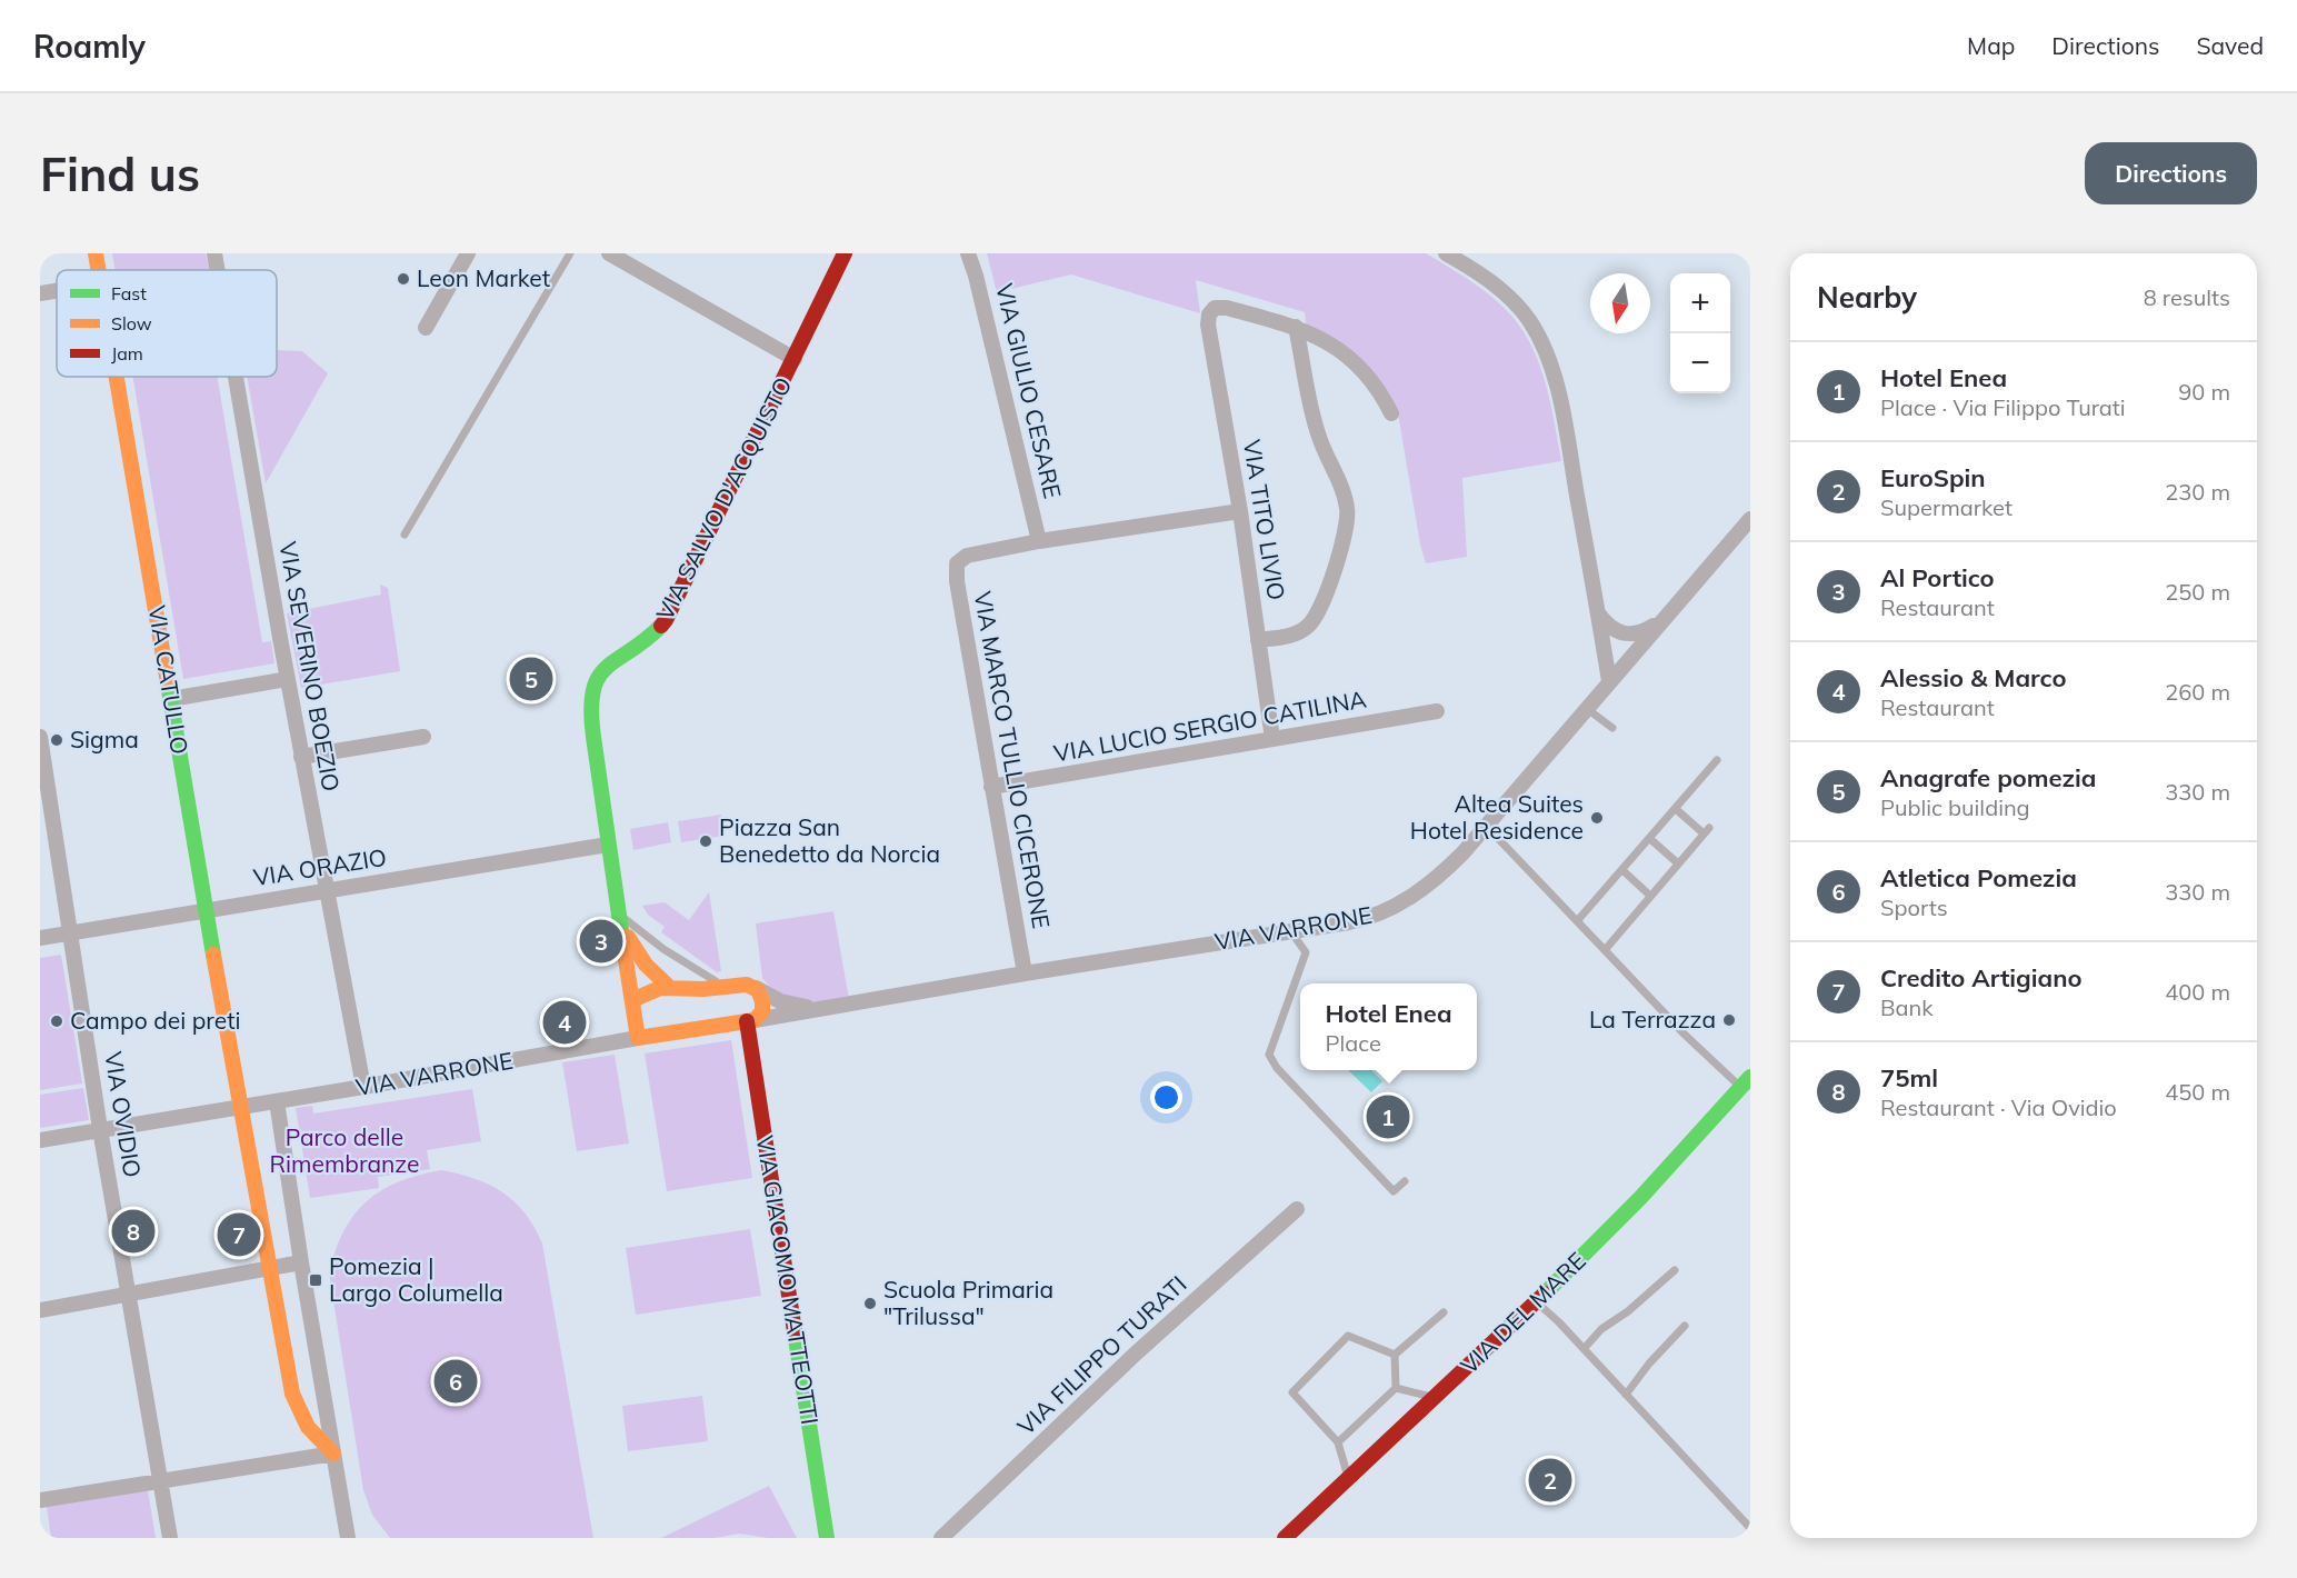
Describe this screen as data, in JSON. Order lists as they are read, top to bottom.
{
  "streets": {
    "street": [
      "VIA GIULIO CESARE",
      "VIA SALVO D'ACQUISTO",
      "VIA TITO LIVIO",
      "VIA SEVERINO BOEZIO",
      "VIA CATULLO",
      "VIA LUCIO SERGIO CATILINA",
      "VIA MARCO TULLIO CICERONE",
      "VIA ORAZIO",
      "VIA VARRONE",
      "VIA OVIDIO",
      "VIA GIACOMO MATTEOTTI",
      "VIA DEL MARE",
      "VIA FILIPPO TURATI"
    ]
  },
  "crossings": [
    ["VIA GIULIO CESARE", "VIA MARCO TULLIO CICERONE"],
    ["VIA SALVO D'ACQUISTO", "VIA ORAZIO"],
    ["VIA SALVO D'ACQUISTO", "VIA VARRONE"],
    ["VIA TITO LIVIO", "VIA LUCIO SERGIO CATILINA"],
    ["VIA SEVERINO BOEZIO", "VIA ORAZIO"],
    ["VIA SEVERINO BOEZIO", "VIA VARRONE"],
    ["VIA CATULLO", "VIA ORAZIO"],
    ["VIA CATULLO", "VIA VARRONE"],
    ["VIA LUCIO SERGIO CATILINA", "VIA MARCO TULLIO CICERONE"],
    ["VIA MARCO TULLIO CICERONE", "VIA VARRONE"],
    ["VIA ORAZIO", "VIA OVIDIO"],
    ["VIA VARRONE", "VIA OVIDIO"],
    ["VIA VARRONE", "VIA GIACOMO MATTEOTTI"]
  ],
  "parks": ["Parco delle Rimembranze"],
  "places": {
    "other": [
      "Leon Market",
      "Sigma",
      "Altea Suites Hotel Residence",
      "Piazza San Benedetto da Norcia",
      "La Terrazza",
      "Campo dei preti",
      "Scuola Primaria \"Trilussa\""
    ],
    "transit": ["Pomezia | Largo Columella"]
  },
  "legend": ["Fast", "Slow", "Jam"],
  "north": "bottom",
  "page": {
    "header": "Roamly",
    "nav": ["Map", "Directions", "Saved"],
    "buttons": "Directions",
    "title": "Find us",
    "heading": ["Nearby", "8 results"],
    "map_buttons": ["+", "−"],
    "list": [
      {
        "mark": "1",
        "name": "Hotel Enea",
        "note": "Place · Via Filippo Turati",
        "value": "90 m"
      },
      {
        "mark": "2",
        "name": "EuroSpin",
        "note": "Supermarket",
        "value": "230 m"
      },
      {
        "mark": "3",
        "name": "Al Portico",
        "note": "Restaurant",
        "value": "250 m"
      },
      {
        "mark": "4",
        "name": "Alessio & Marco",
        "note": "Restaurant",
        "value": "260 m"
      },
      {
        "mark": "5",
        "name": "Anagrafe pomezia",
        "note": "Public building",
        "value": "330 m"
      },
      {
        "mark": "6",
        "name": "Atletica Pomezia",
        "note": "Sports",
        "value": "330 m"
      },
      {
        "mark": "7",
        "name": "Credito Artigiano",
        "note": "Bank",
        "value": "400 m"
      },
      {
        "mark": "8",
        "name": "75ml",
        "note": "Restaurant · Via Ovidio",
        "value": "450 m"
      }
    ],
    "pins": [
      "5",
      "3",
      "4",
      "1",
      "8",
      "7",
      "6",
      "2"
    ],
    "popup": ["Hotel Enea", "Place"]
  }
}
